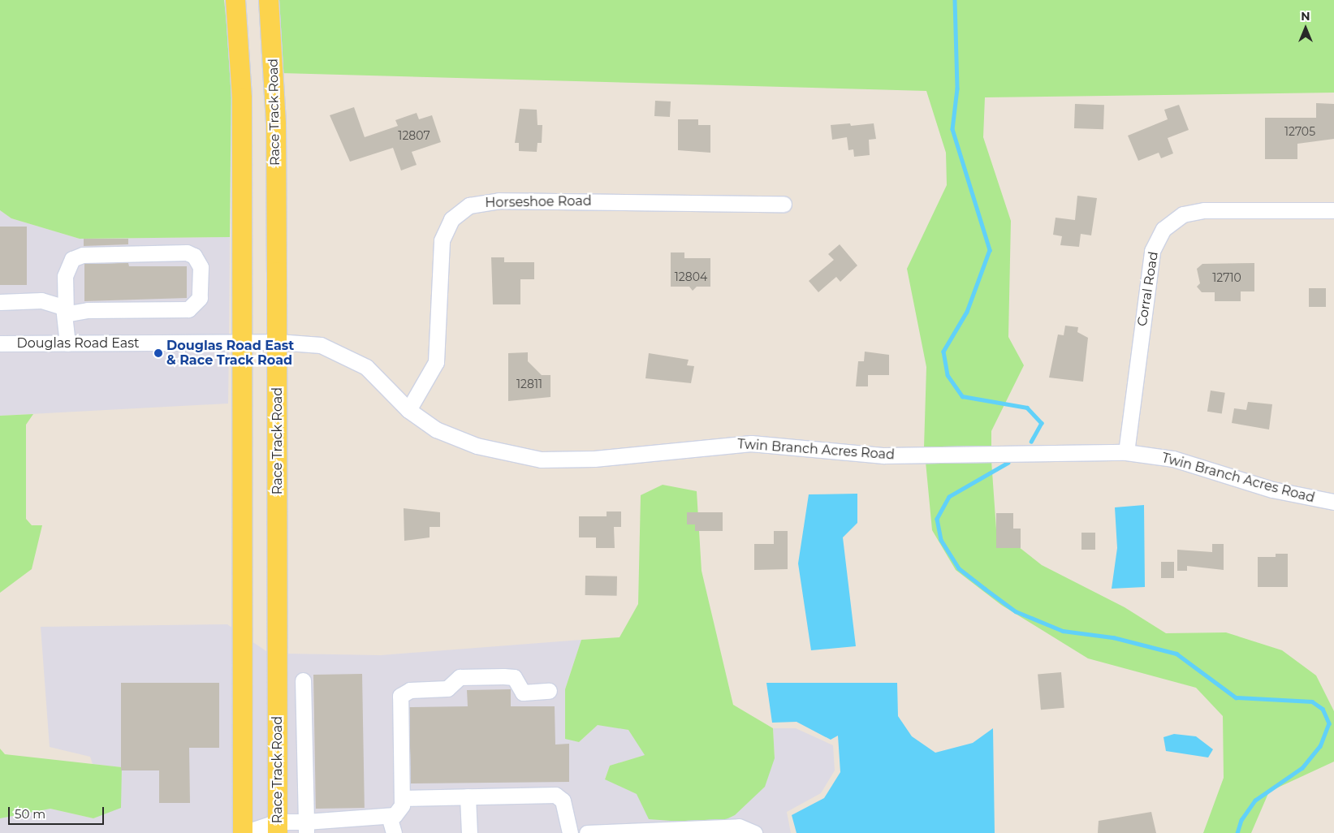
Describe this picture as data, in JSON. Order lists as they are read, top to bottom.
{
  "streets": {
    "main road": ["Race Track Road"],
    "street": [
      "Horseshoe Road",
      "Corral Road",
      "Douglas Road East",
      "Twin Branch Acres Road"
    ]
  },
  "crossings": [
    ["Race Track Road", "Douglas Road East"],
    ["Race Track Road", "Twin Branch Acres Road"],
    ["Horseshoe Road", "Twin Branch Acres Road"],
    ["Corral Road", "Twin Branch Acres Road"],
    ["Douglas Road East", "Twin Branch Acres Road"]
  ],
  "places": ["Douglas Road East & Race Track Road"],
  "house_numbers": [
    "12705",
    "12807",
    "12804",
    "12710",
    "12811"
  ],
  "scale_bar": "50 m",
  "north": "top"
}
